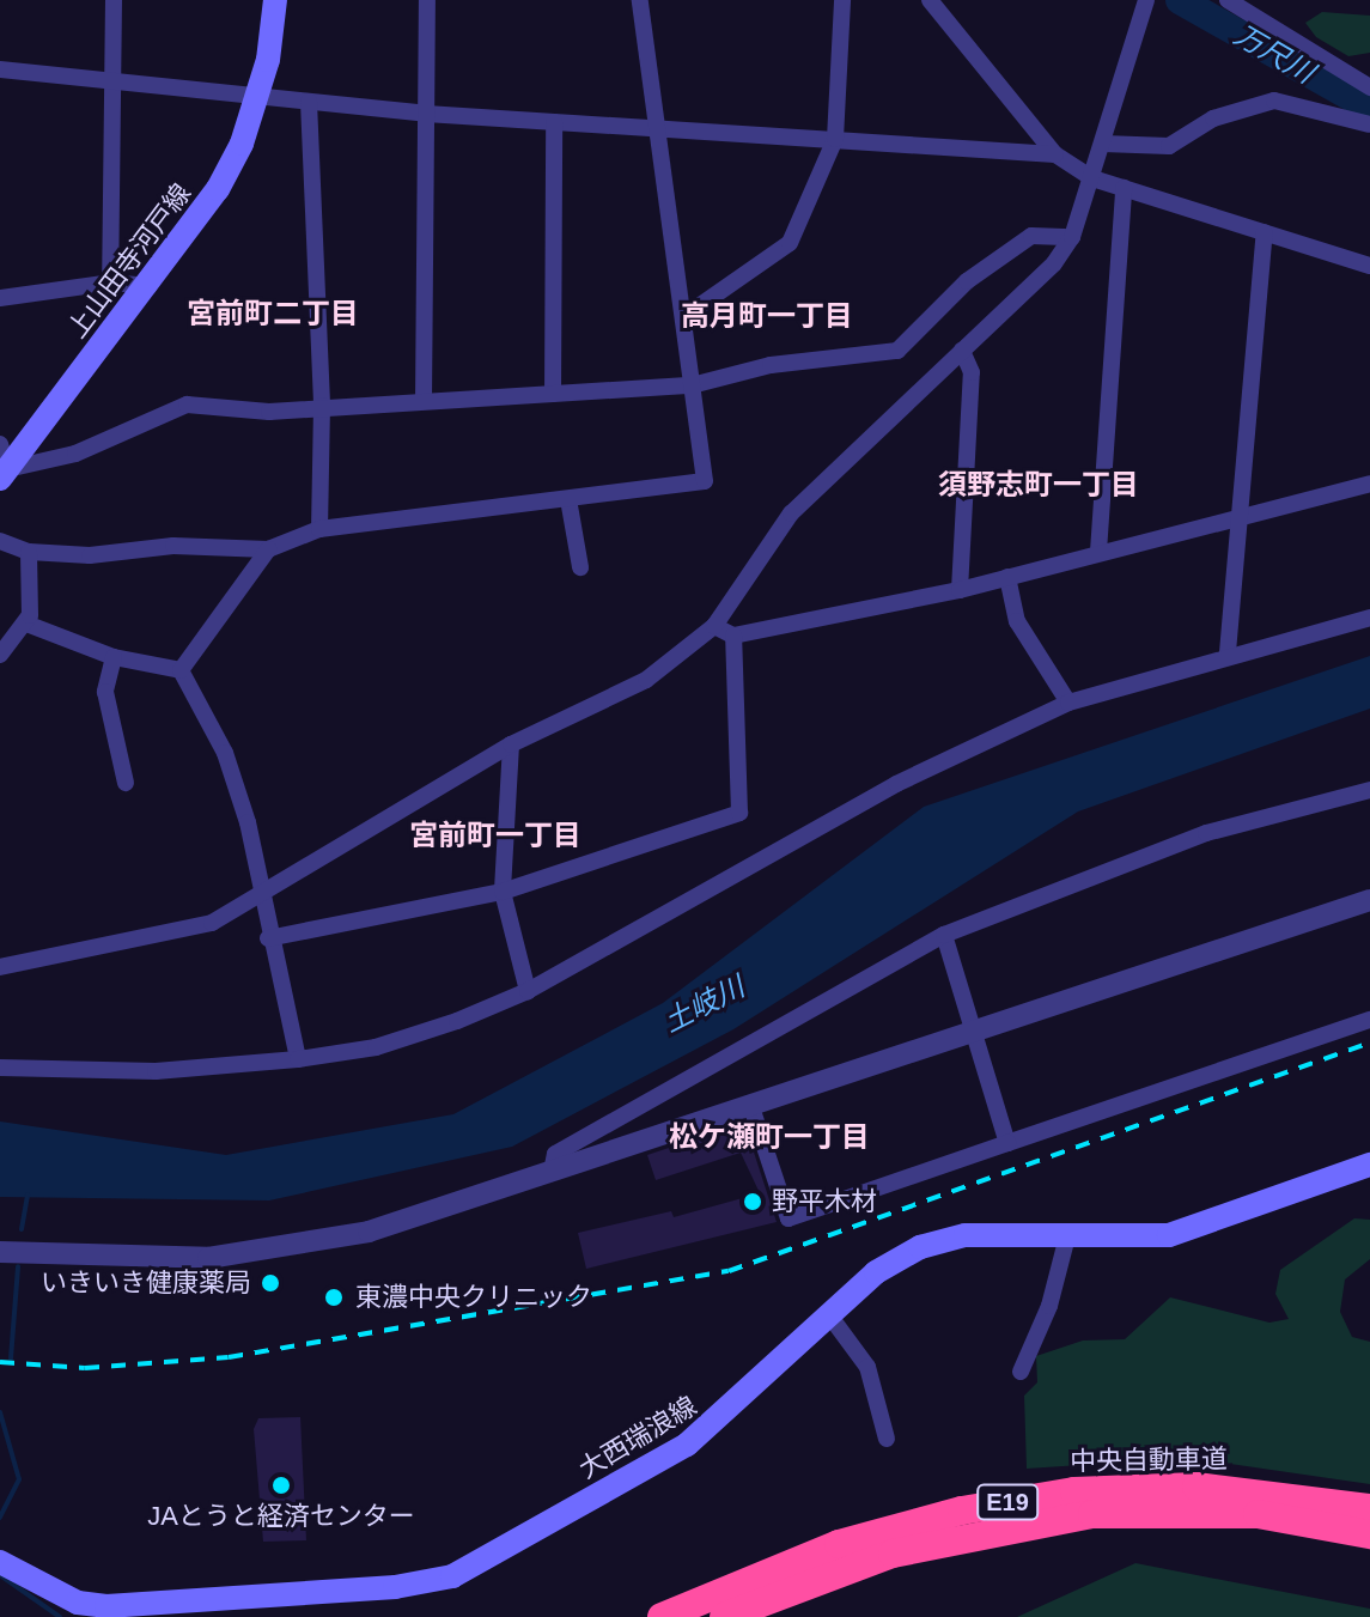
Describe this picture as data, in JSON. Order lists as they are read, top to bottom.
{
  "streets": {
    "highway": ["中央自動車道", "E19"],
    "main road": ["上山田寺河戸線", "大西瑞浪線"]
  },
  "districts": [
    "宮前町二丁目",
    "高月町一丁目",
    "須野志町一丁目",
    "宮前町一丁目",
    "松ケ瀬町一丁目"
  ],
  "water": ["万尺川", "土岐川"],
  "places": [
    "野平木材",
    "いきいき健康薬局",
    "東濃中央クリニック",
    "JAとうと経済センター"
  ]
}
